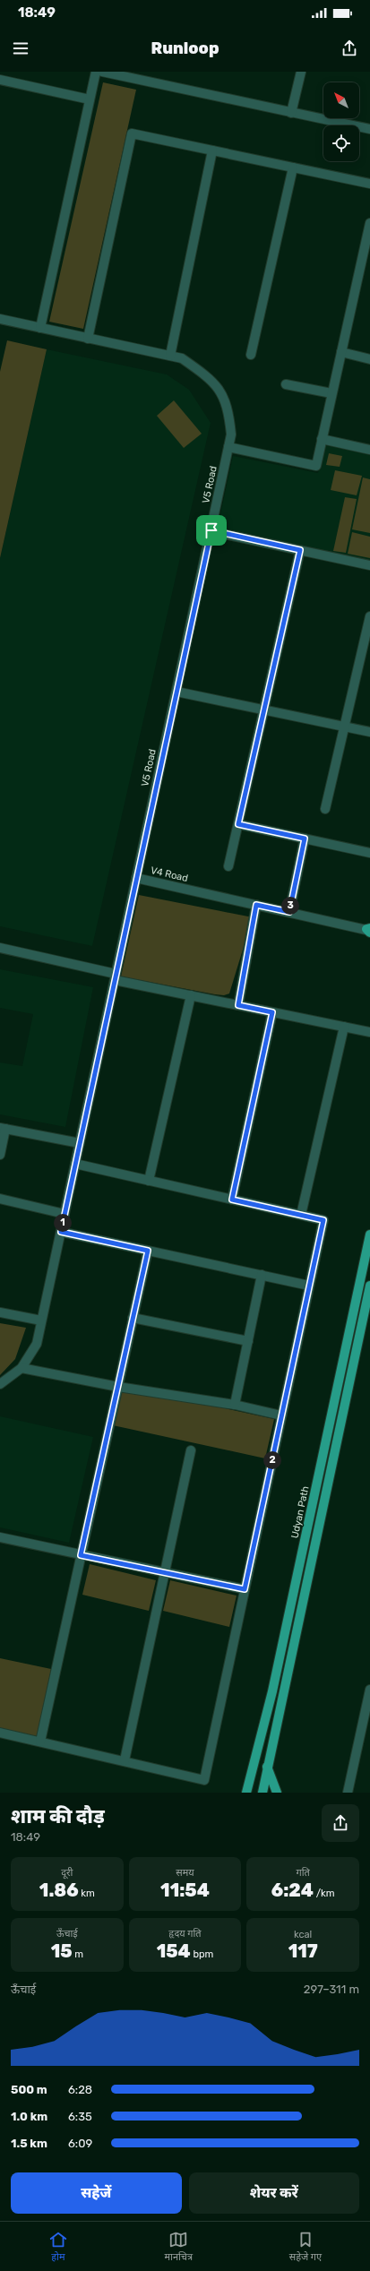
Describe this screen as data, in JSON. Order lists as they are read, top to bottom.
{
  "streets": {
    "main road": ["Udyan Path"],
    "street": ["V5 Road", "V4 Road"]
  },
  "crossings": [
    ["V5 Road", "V4 Road"]
  ],
  "north": "top left",
  "page": {
    "status": "18:49",
    "header": "Runloop",
    "pins": ["3", "1", "2"],
    "heading": ["शाम की दौड़", "18:49"],
    "stats": [
      ["दूरी", "1.86 km"],
      ["समय", "11:54"],
      ["गति", "6:24 /km"],
      ["ऊँचाई", "15 m"],
      ["हृदय गति", "154 bpm"],
      ["kcal", "117"]
    ],
    "chart": ["ऊँचाई", "297–311 m"],
    "list": [
      {
        "name": "500 m",
        "note": "6:28"
      },
      {
        "name": "1.0 km",
        "note": "6:35"
      },
      {
        "name": "1.5 km",
        "note": "6:09"
      }
    ],
    "buttons": ["सहेजें", "शेयर करें"],
    "tabs": ["होम", "मानचित्र", "सहेजे गए"]
  }
}
